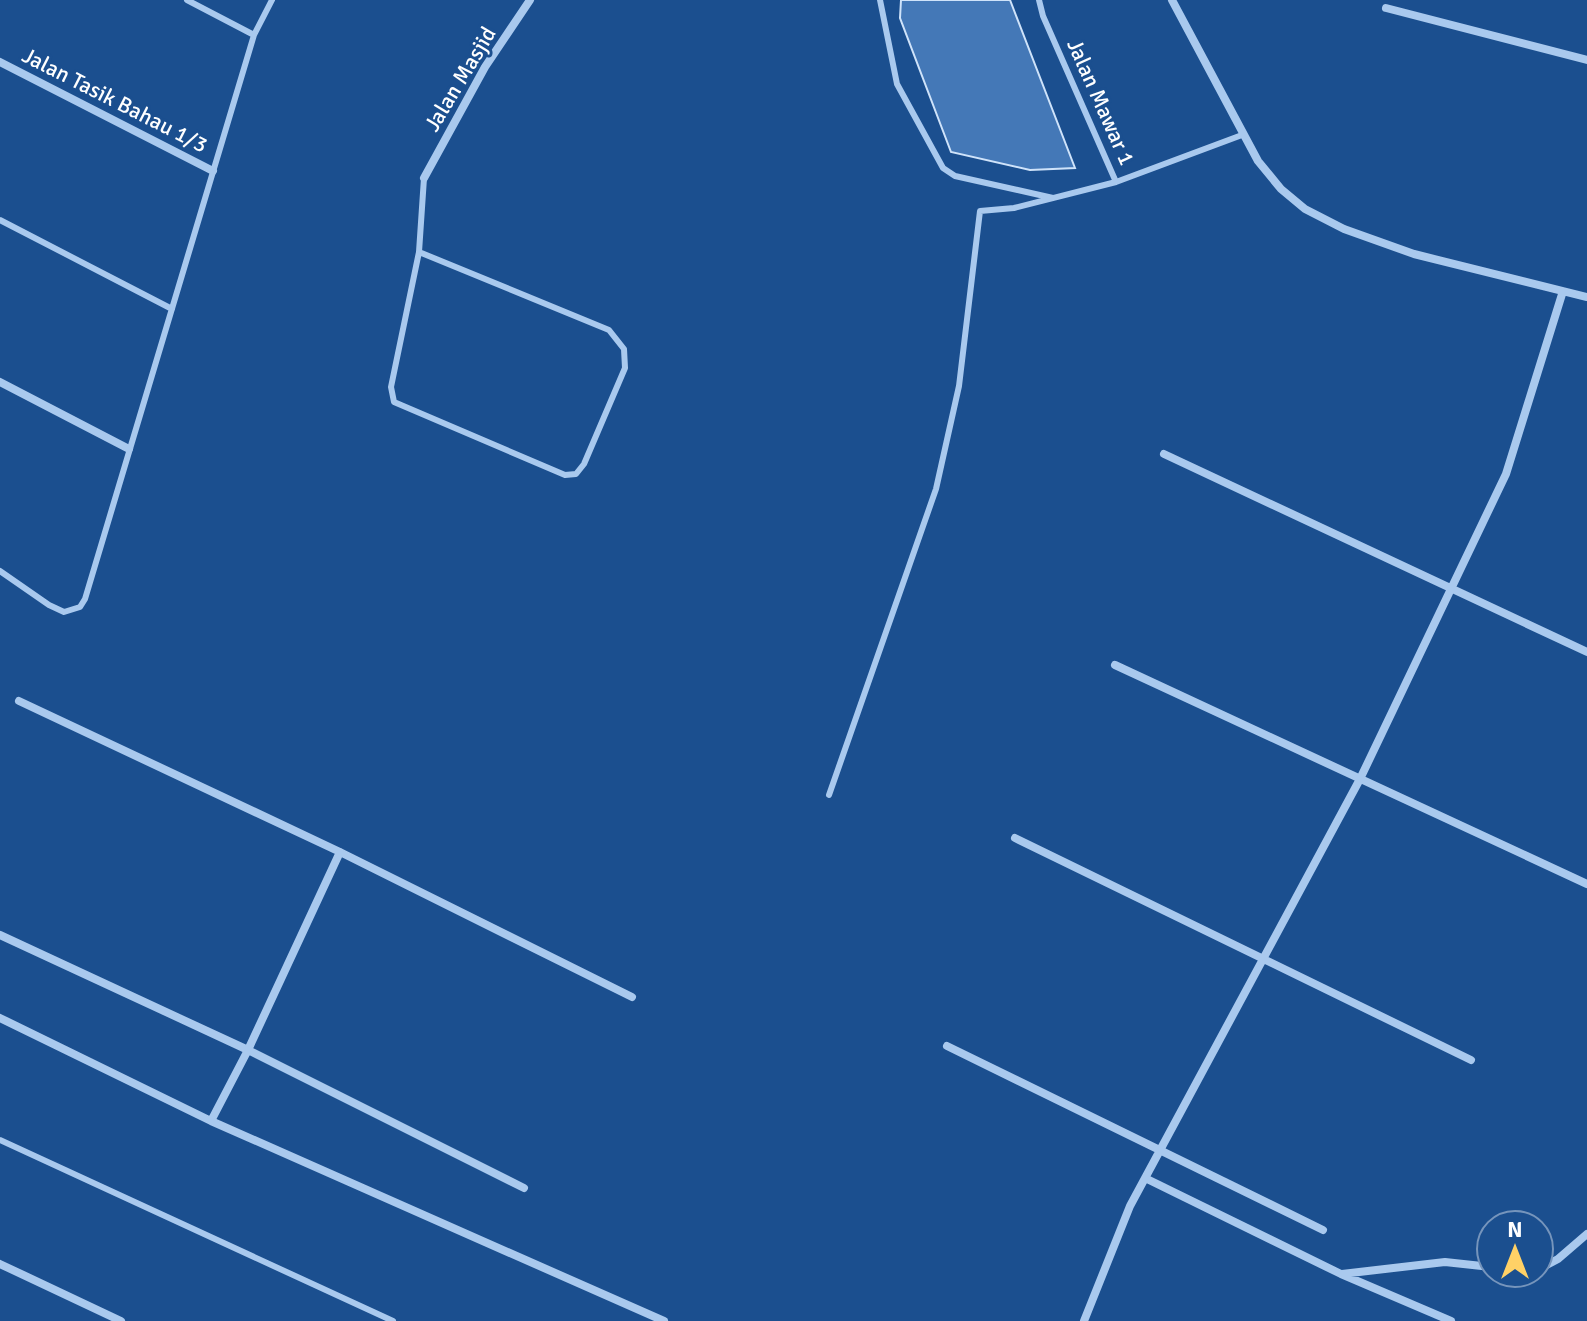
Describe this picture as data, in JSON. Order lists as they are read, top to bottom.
{
  "streets": {
    "street": ["Jalan Masjid", "Jalan Tasik Bahau 1/3"],
    "lane": ["Jalan Mawar 1"]
  },
  "north": "top"
}
